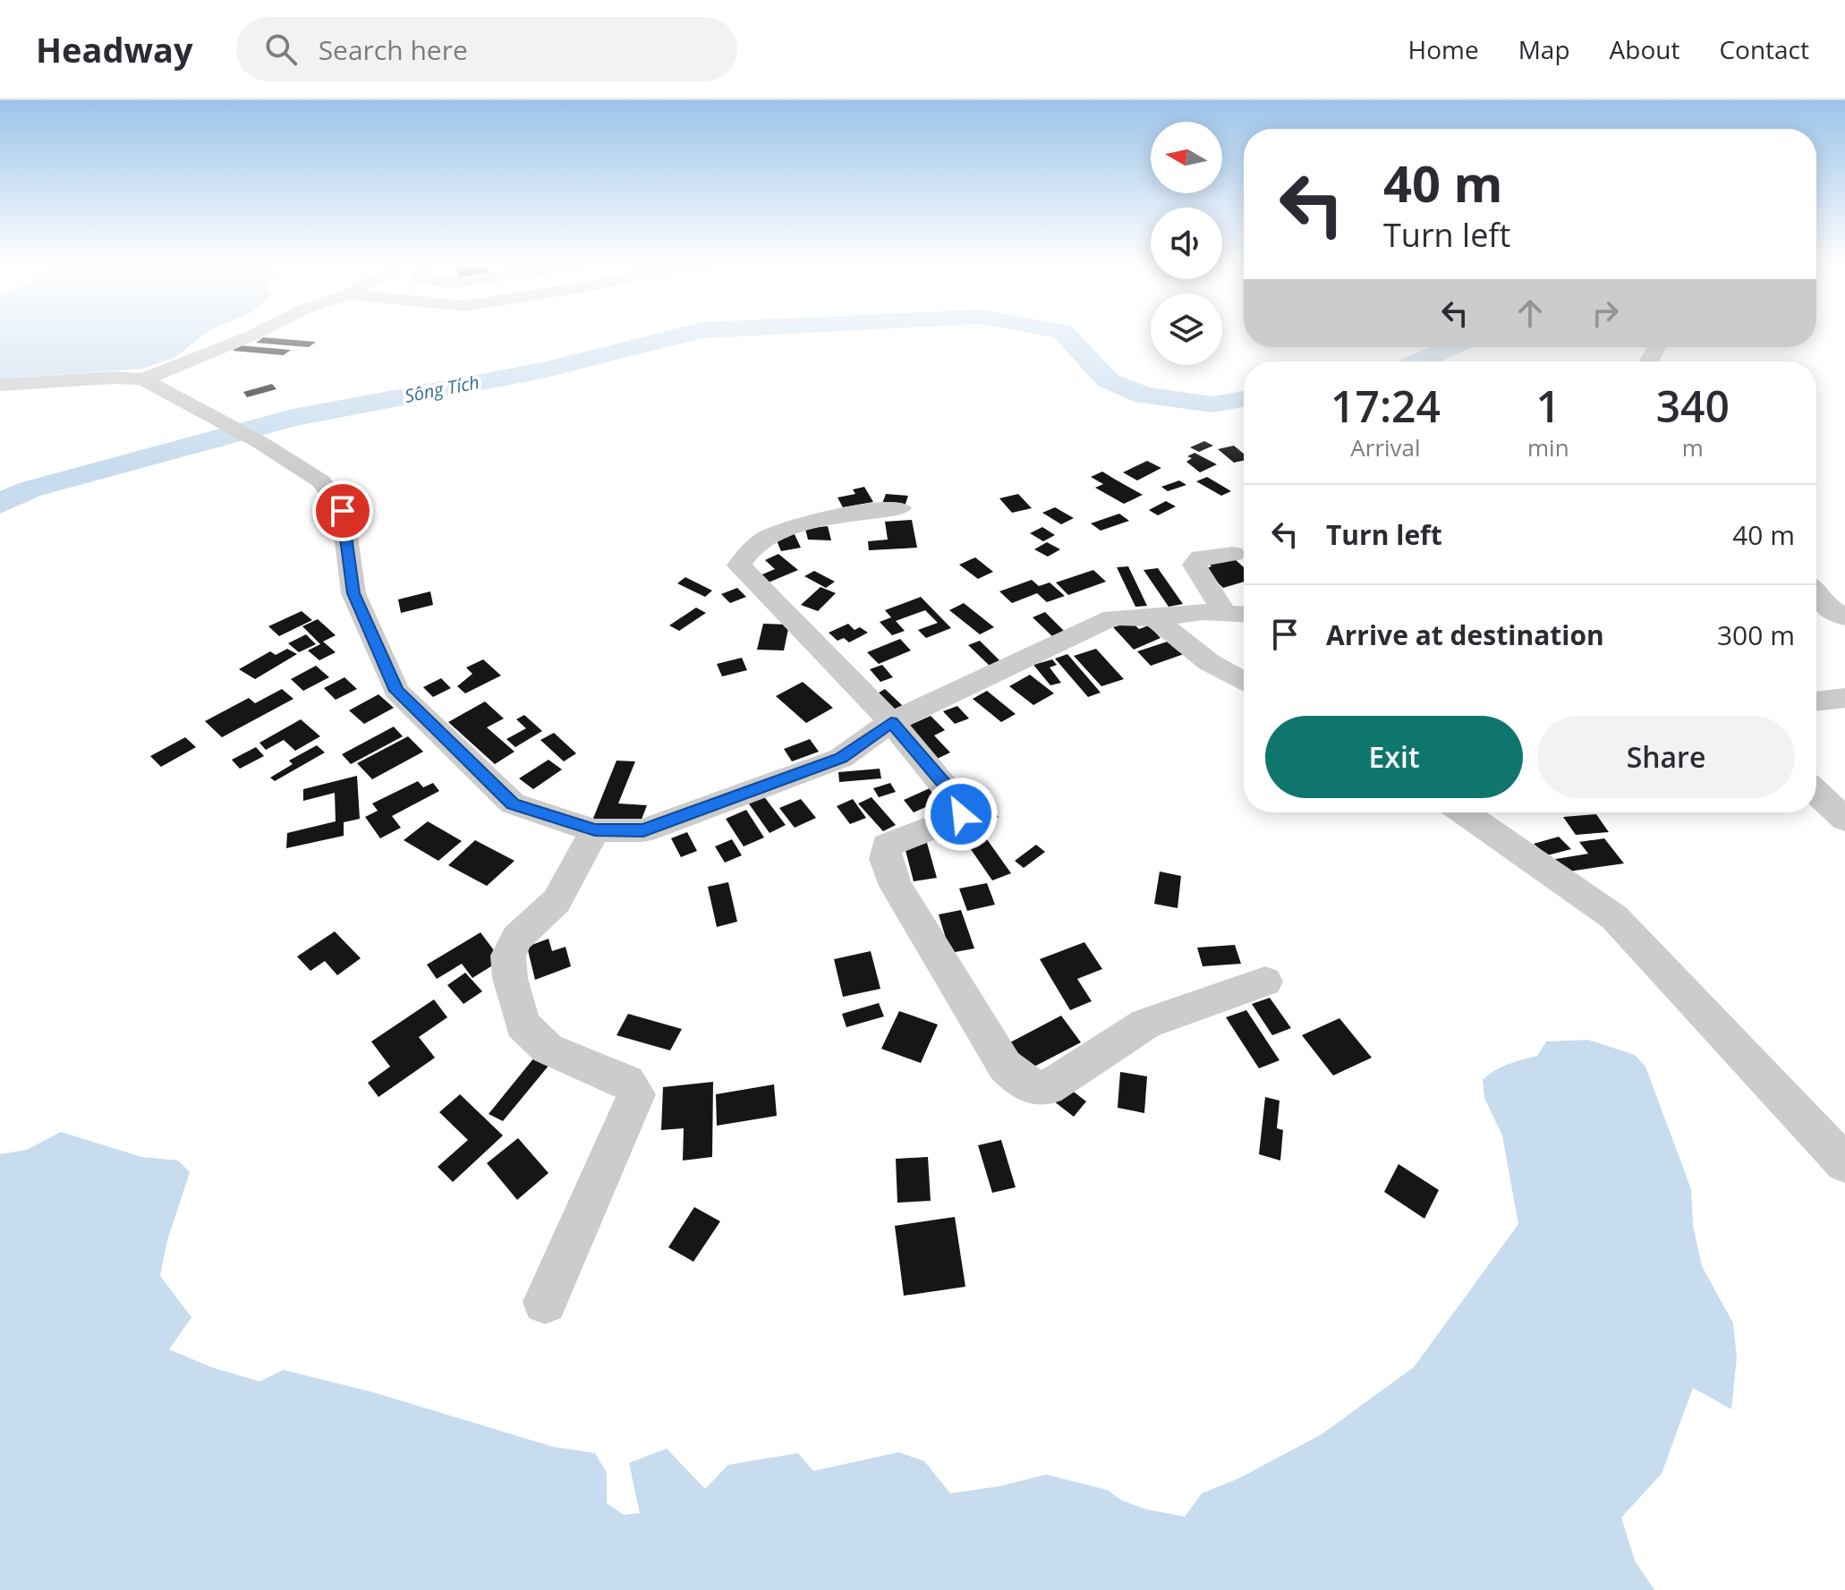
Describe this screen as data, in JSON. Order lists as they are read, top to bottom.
{
  "water": ["Sông Tích"],
  "north": "left",
  "page": {
    "header": "Headway",
    "search": "Search here",
    "nav": [
      "Home",
      "Map",
      "About",
      "Contact"
    ],
    "turn": ["40 m", "Turn left"],
    "eta": [
      "17:24",
      "Arrival",
      "1",
      "min",
      "340",
      "m"
    ],
    "list": [
      {
        "name": "Turn left",
        "value": "40 m"
      },
      {
        "name": "Arrive at destination",
        "value": "300 m"
      }
    ],
    "buttons": ["Exit", "Share"]
  }
}
